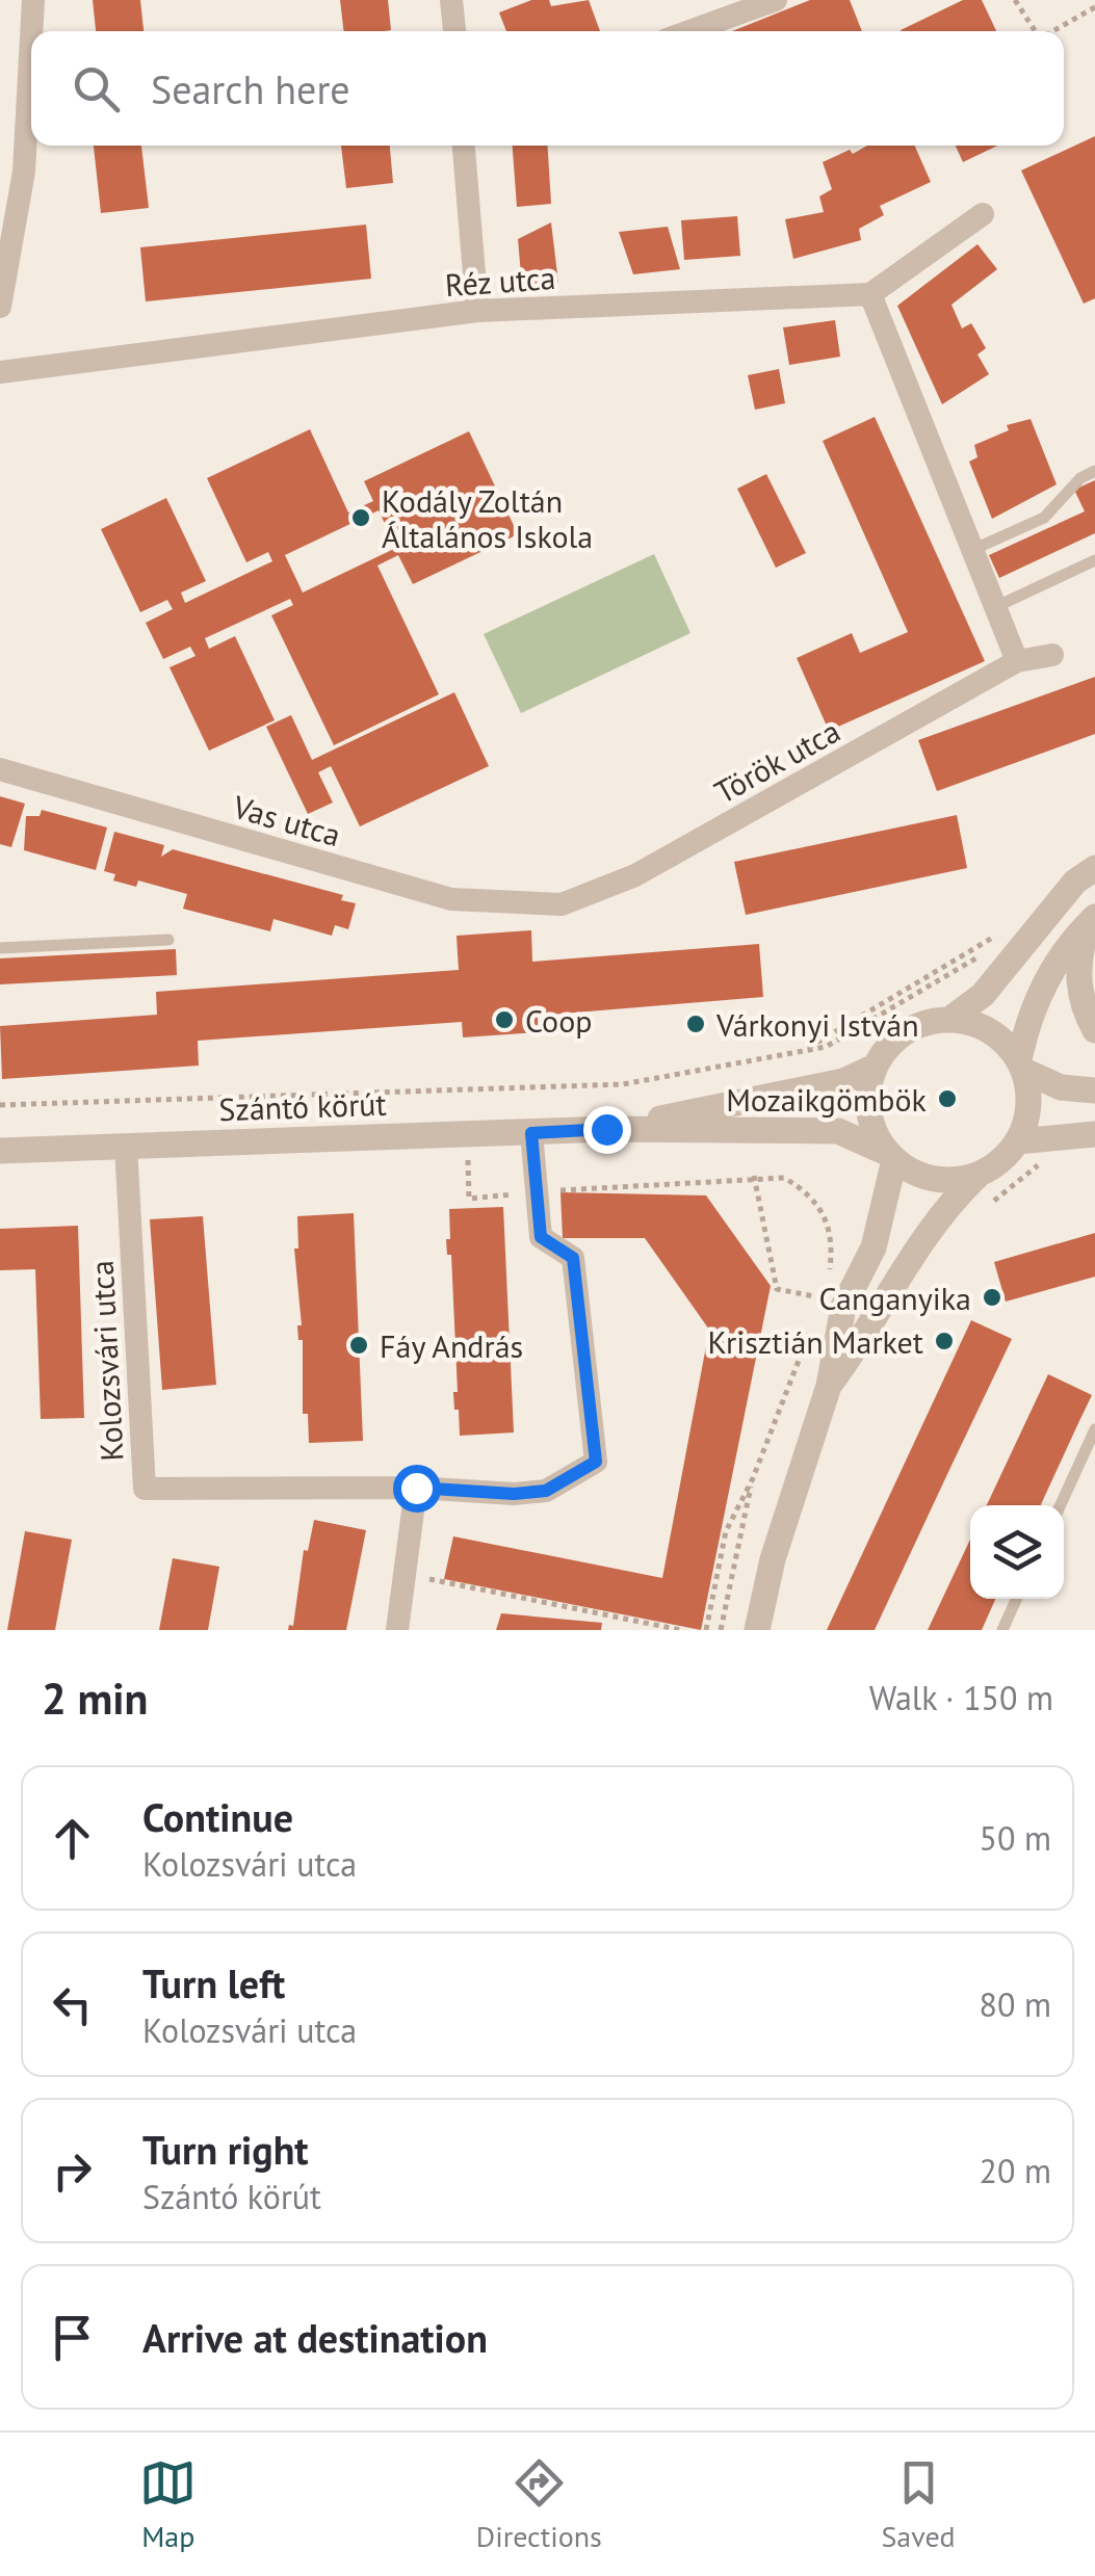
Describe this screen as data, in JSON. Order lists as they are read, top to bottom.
{
  "streets": {
    "street": [
      "Réz utca",
      "Török utca",
      "Vas utca",
      "Szántó körút",
      "Kolozsvári utca"
    ]
  },
  "crossings": [
    ["Török utca", "Vas utca"],
    ["Szántó körút", "Kolozsvári utca"]
  ],
  "places": [
    "Kodály Zoltán Általános Iskola",
    "Coop",
    "Várkonyi István",
    "Mozaikgömbök",
    "Canganyika",
    "Krisztián Market",
    "Fáy András"
  ],
  "page": {
    "search": "Search here",
    "heading": ["2 min", "Walk · 150 m"],
    "list": [
      ["Continue", "Kolozsvári utca", "50 m"],
      ["Turn left", "Kolozsvári utca", "80 m"],
      ["Turn right", "Szántó körút", "20 m"],
      "Arrive at destination"
    ],
    "nav": ["Map", "Directions", "Saved"]
  }
}
